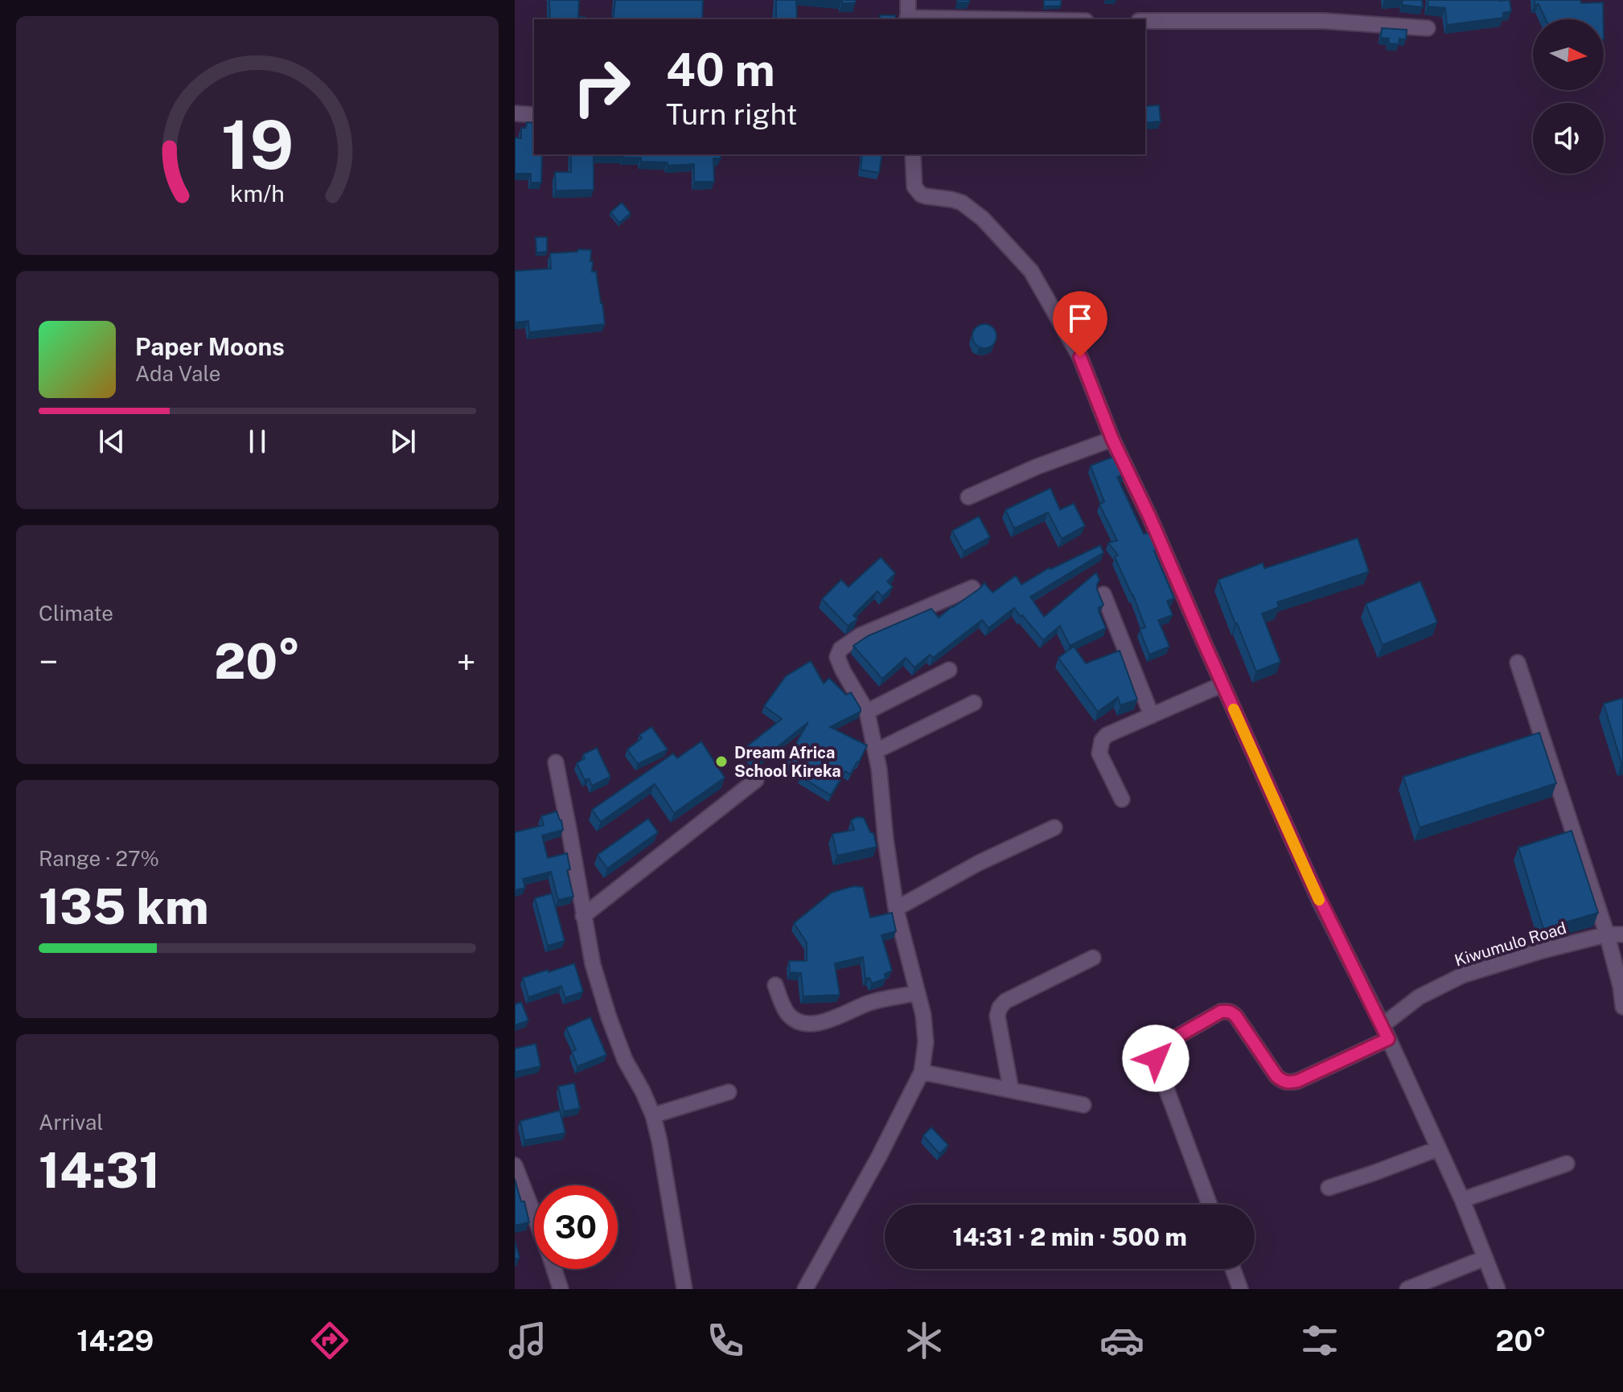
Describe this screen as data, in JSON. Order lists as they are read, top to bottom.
{
  "streets": {
    "street": ["Kiwumulo Road"]
  },
  "places": ["Dream Africa School Kireka"],
  "north": "right",
  "page": {
    "turn": ["40 m", "Turn right"],
    "song": ["Paper Moons", "Ada Vale"],
    "tile": [
      "Climate",
      ["Range · 27%", "135 km"],
      ["Arrival", "14:31"]
    ],
    "heat": ["−", "20°", "+"],
    "limit": "30",
    "trip": "14:31 · 2 min · 500 m",
    "tabs": ["14:29", "20°"],
    "gauge": ["19", "km/h"]
  }
}
